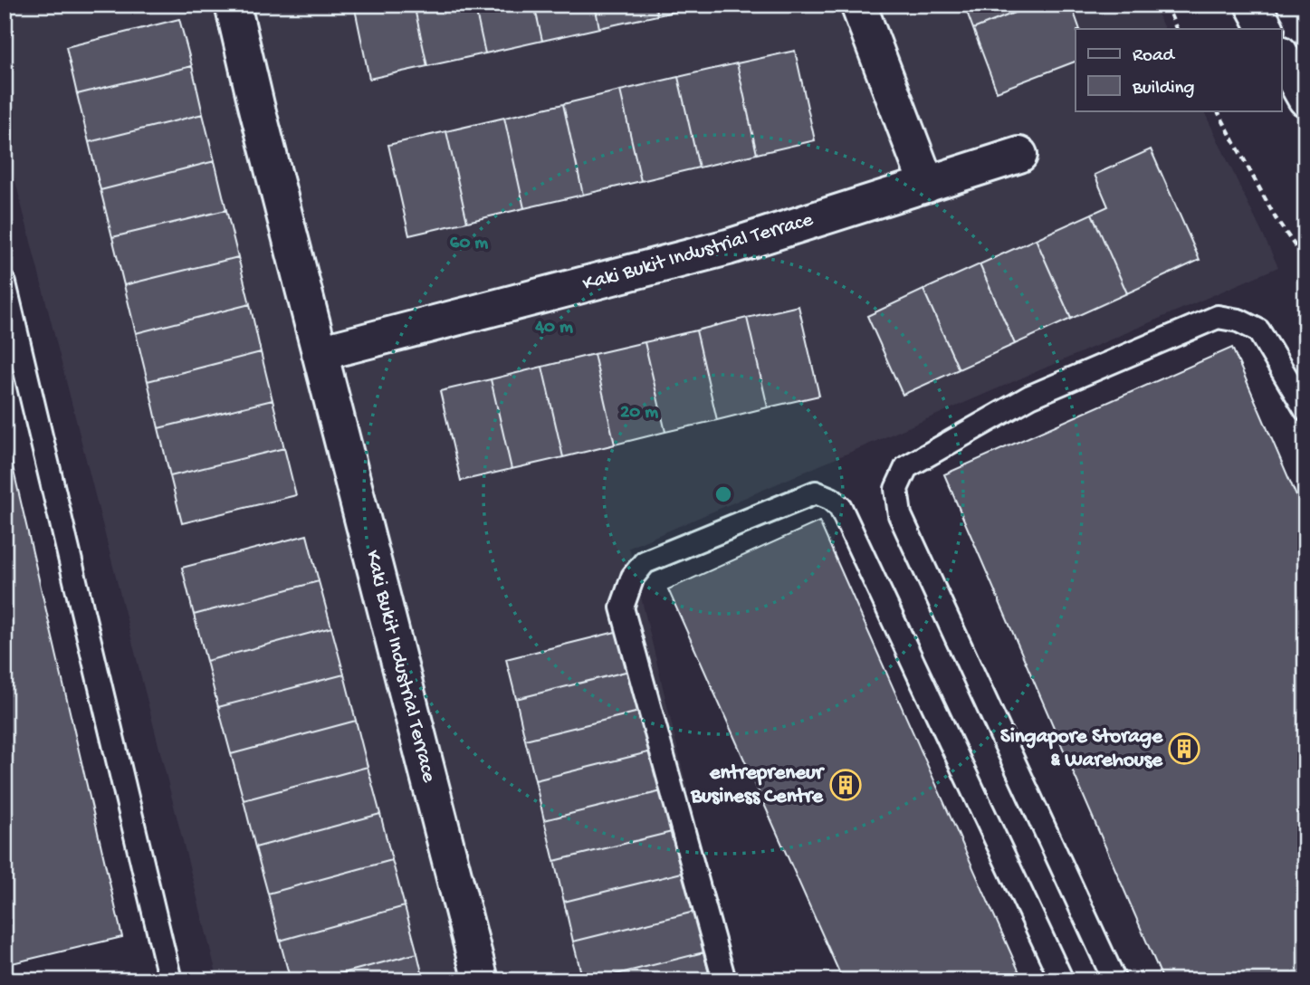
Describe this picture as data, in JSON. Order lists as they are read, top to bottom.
{
  "streets": {
    "street": ["Kaki Bukit Industrial Terrace"]
  },
  "places": {
    "building": ["Singapore Storage & Warehouse", "entrepreneur Business Centre"]
  },
  "legend": ["Road", "Building"],
  "rings": ["60 m", "40 m", "20 m"]
}
